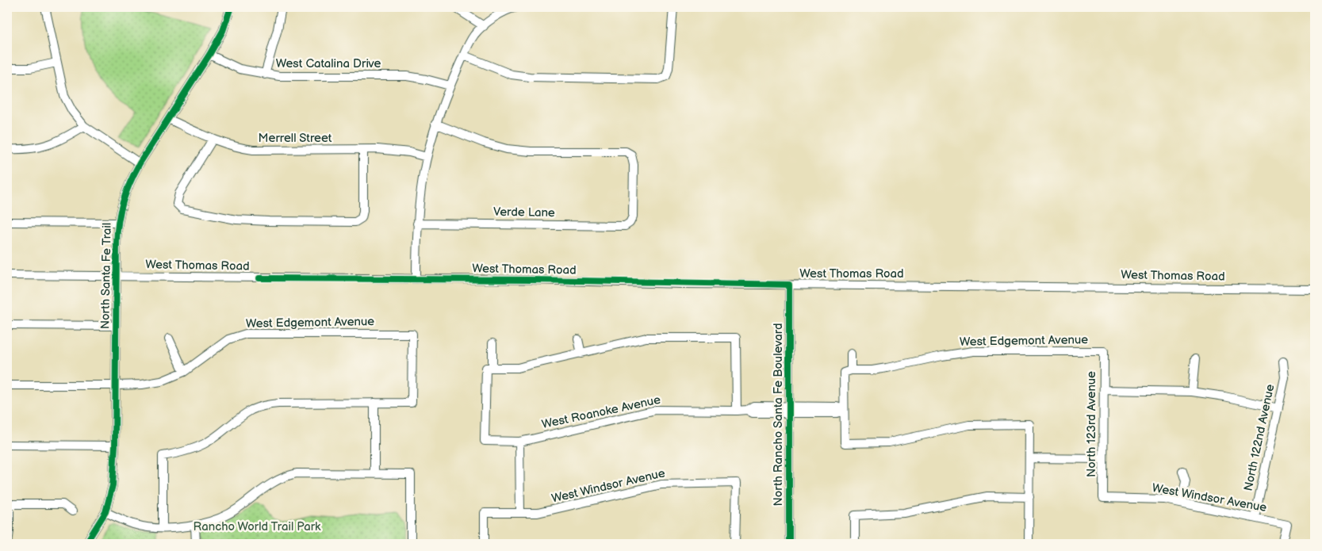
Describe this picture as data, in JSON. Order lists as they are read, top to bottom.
{
  "streets": {
    "street": [
      "West Catalina Drive",
      "Merrell Street",
      "Verde Lane",
      "West Thomas Road",
      "North Santa Fe Trail",
      "West Edgemont Avenue",
      "West Roanoke Avenue",
      "North Rancho Santa Fe Boulevard",
      "North 123rd Avenue",
      "North 122nd Avenue",
      "West Windsor Avenue"
    ]
  },
  "crossings": [
    ["West Catalina Drive", "North Santa Fe Trail"],
    ["Merrell Street", "North Santa Fe Trail"],
    ["West Thomas Road", "North Santa Fe Trail"],
    ["West Thomas Road", "North Rancho Santa Fe Boulevard"],
    ["North Santa Fe Trail", "West Edgemont Avenue"],
    ["West Edgemont Avenue", "North 123rd Avenue"],
    ["West Roanoke Avenue", "North Rancho Santa Fe Boulevard"],
    ["North 123rd Avenue", "West Windsor Avenue"],
    ["North 122nd Avenue", "West Windsor Avenue"]
  ],
  "parks": ["Rancho World Trail Park"]
}
